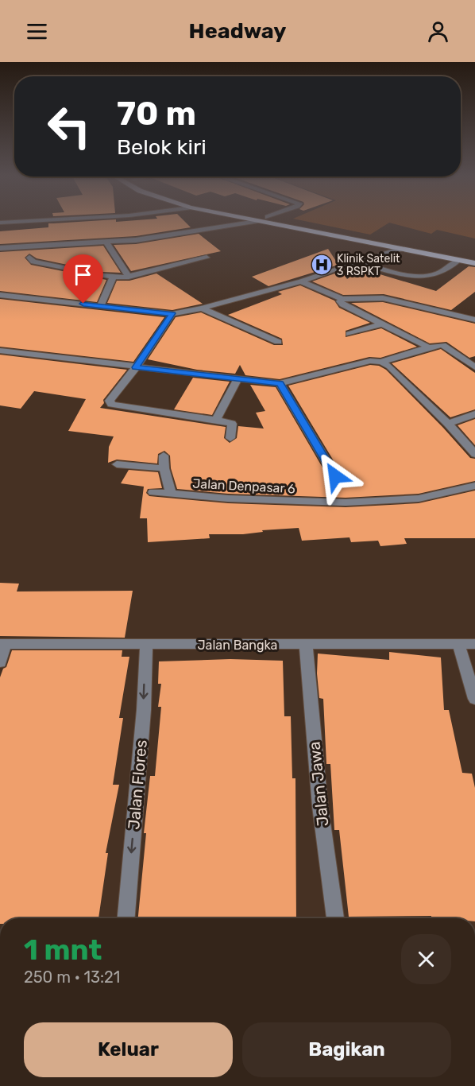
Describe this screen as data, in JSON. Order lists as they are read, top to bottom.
{
  "streets": {
    "street": [
      "Jalan Denpasar 6",
      "Jalan Bangka",
      "Jalan Jawa",
      "Jalan Flores"
    ]
  },
  "crossings": [
    ["Jalan Bangka", "Jalan Jawa"],
    ["Jalan Bangka", "Jalan Flores"]
  ],
  "one_way": ["Jalan Flores"],
  "places": {
    "hospital": ["Klinik Satelit 3 RSPKT"]
  },
  "page": {
    "header": "Headway",
    "turn": ["70 m", "Belok kiri"],
    "heading": ["1 mnt", "250 m · 13:21"],
    "buttons": ["Keluar", "Bagikan"]
  }
}
